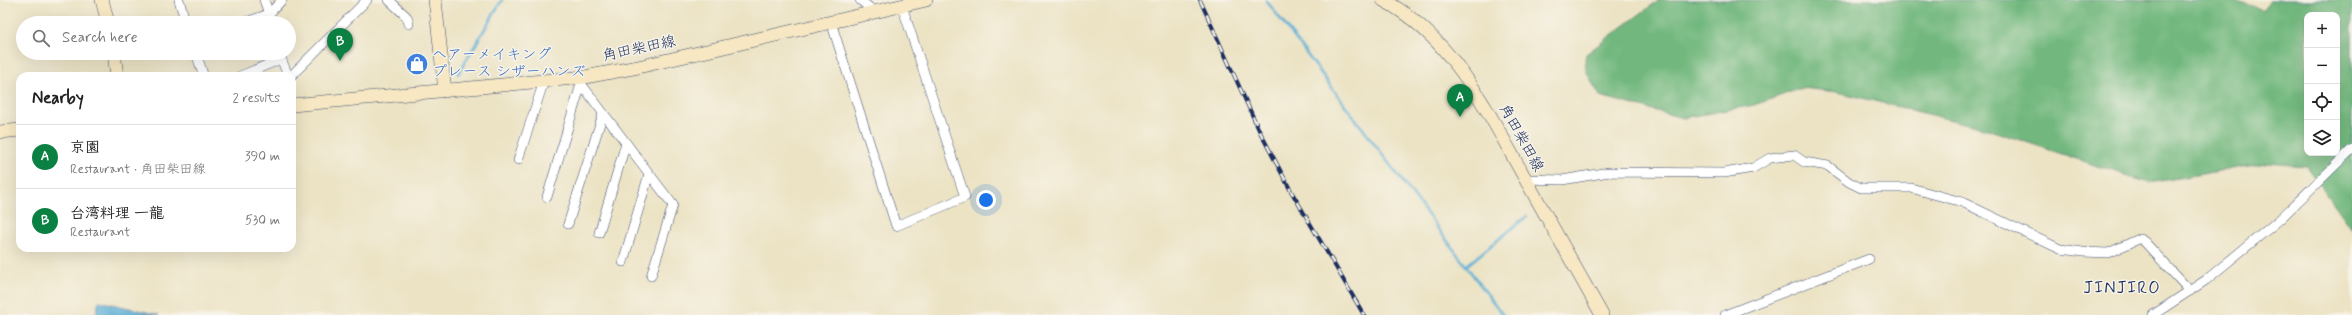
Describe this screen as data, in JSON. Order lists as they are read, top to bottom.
{
  "streets": {
    "main road": ["角田柴田線"]
  },
  "districts": ["JINJIRO"],
  "places": {
    "shop": ["ヘアーメイキング プレース シザーハンズ"]
  },
  "page": {
    "map_buttons": ["+", "−"],
    "search": "Search here",
    "pins": ["B", "A"],
    "heading": ["Nearby", "2 results"],
    "list": [
      {
        "mark": "A",
        "name": "京園",
        "note": "Restaurant · 角田柴田線",
        "value": "390 m"
      },
      {
        "mark": "B",
        "name": "台湾料理 一龍",
        "note": "Restaurant",
        "value": "530 m"
      }
    ]
  }
}
